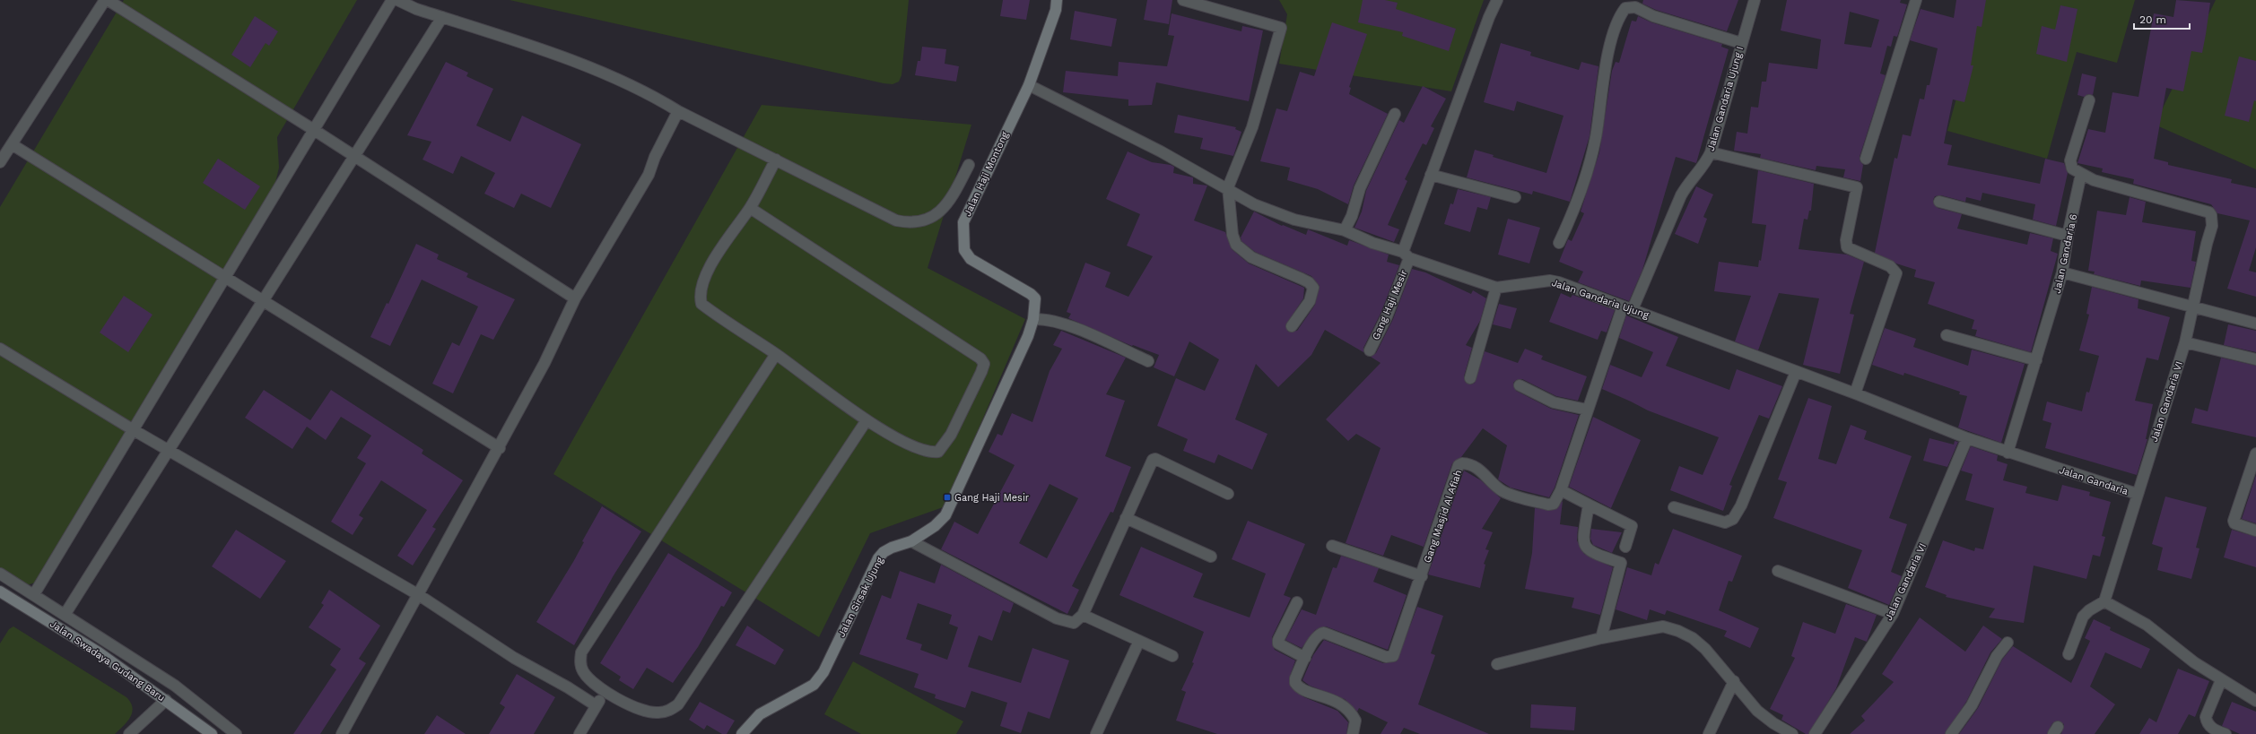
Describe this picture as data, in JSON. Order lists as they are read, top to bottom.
{
  "streets": {
    "street": [
      "Jalan Gandaria Ujung I",
      "Jalan Haji Montong",
      "Jalan Gandaria 6",
      "Jalan Gandaria Ujung",
      "Gang Haji Mesir",
      "Jalan Gandaria VI",
      "Jalan Gandaria",
      "Gang Masjid Al Afiah",
      "Jalan Sirsak Ujung",
      "Jalan Swadaya Gudang Baru"
    ]
  },
  "crossings": [
    ["Jalan Gandaria Ujung I", "Jalan Gandaria Ujung"],
    ["Jalan Gandaria Ujung I", "Gang Masjid Al Afiah"],
    ["Jalan Haji Montong", "Jalan Gandaria Ujung"],
    ["Jalan Haji Montong", "Jalan Sirsak Ujung"],
    ["Jalan Gandaria 6", "Jalan Gandaria VI"],
    ["Jalan Gandaria 6", "Jalan Gandaria"],
    ["Jalan Gandaria Ujung", "Gang Haji Mesir"],
    ["Jalan Gandaria Ujung", "Jalan Gandaria"],
    ["Jalan Gandaria Ujung", "Gang Masjid Al Afiah"],
    ["Jalan Gandaria VI", "Jalan Gandaria"]
  ],
  "places": {
    "transit": ["Gang Haji Mesir"]
  },
  "scale_bar": "20 m"
}
